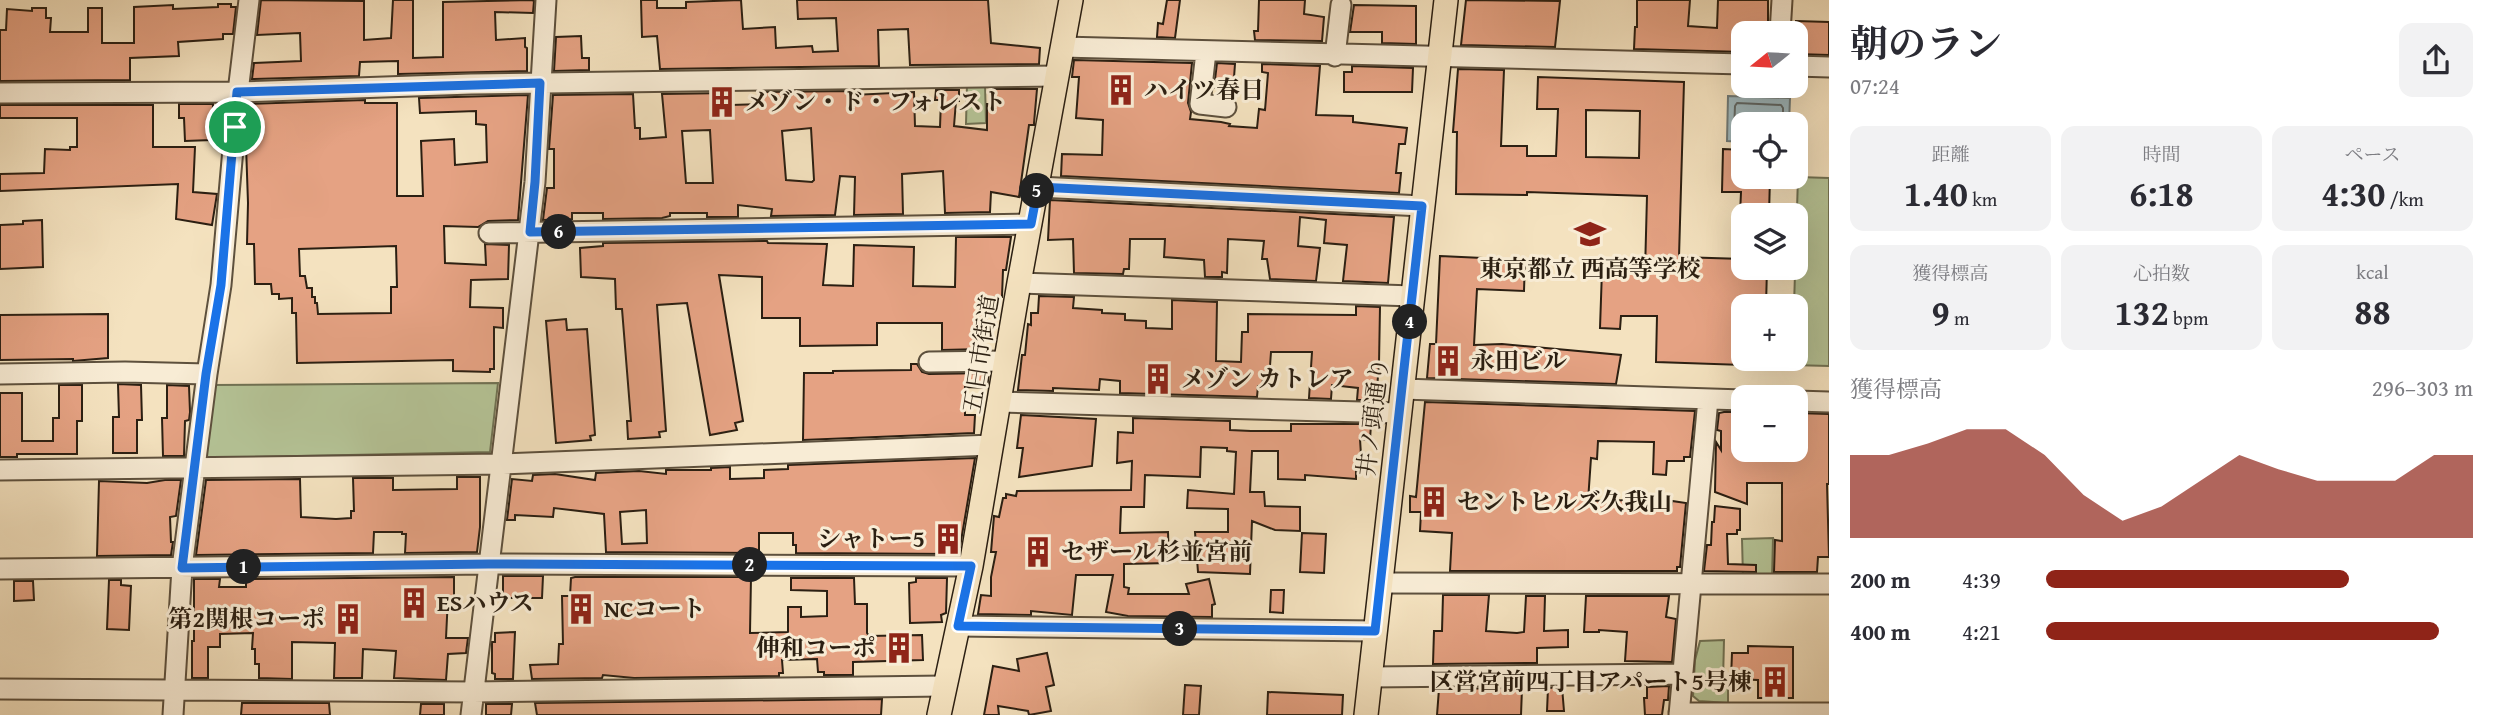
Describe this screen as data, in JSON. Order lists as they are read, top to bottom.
{
  "streets": {
    "main road": ["五日市街道", "井ノ頭通り"]
  },
  "places": {
    "building": [
      "ハイツ春日",
      "メゾン・ド・フォレスト",
      "永田ビル",
      "メゾン カトレア",
      "セントヒルズ久我山",
      "シャトー5",
      "セザール杉並宮前",
      "ESハウス",
      "NCコート",
      "第2関根コーポ",
      "伸和コーポ",
      "区営宮前四丁目アパート5号棟"
    ],
    "school or university": ["東京都立 西高等学校"]
  },
  "north": "left",
  "page": {
    "heading": ["朝のラン", "07:24"],
    "map_buttons": ["+", "−"],
    "stats": [
      ["距離", "1.40 km"],
      ["時間", "6:18"],
      ["ペース", "4:30 /km"],
      ["獲得標高", "9 m"],
      ["心拍数", "132 bpm"],
      ["kcal", "88"]
    ],
    "pins": [
      "5",
      "6",
      "4",
      "2",
      "1",
      "3"
    ],
    "chart": ["獲得標高", "296–303 m"],
    "list": [
      {
        "name": "200 m",
        "note": "4:39"
      },
      {
        "name": "400 m",
        "note": "4:21"
      }
    ]
  }
}
